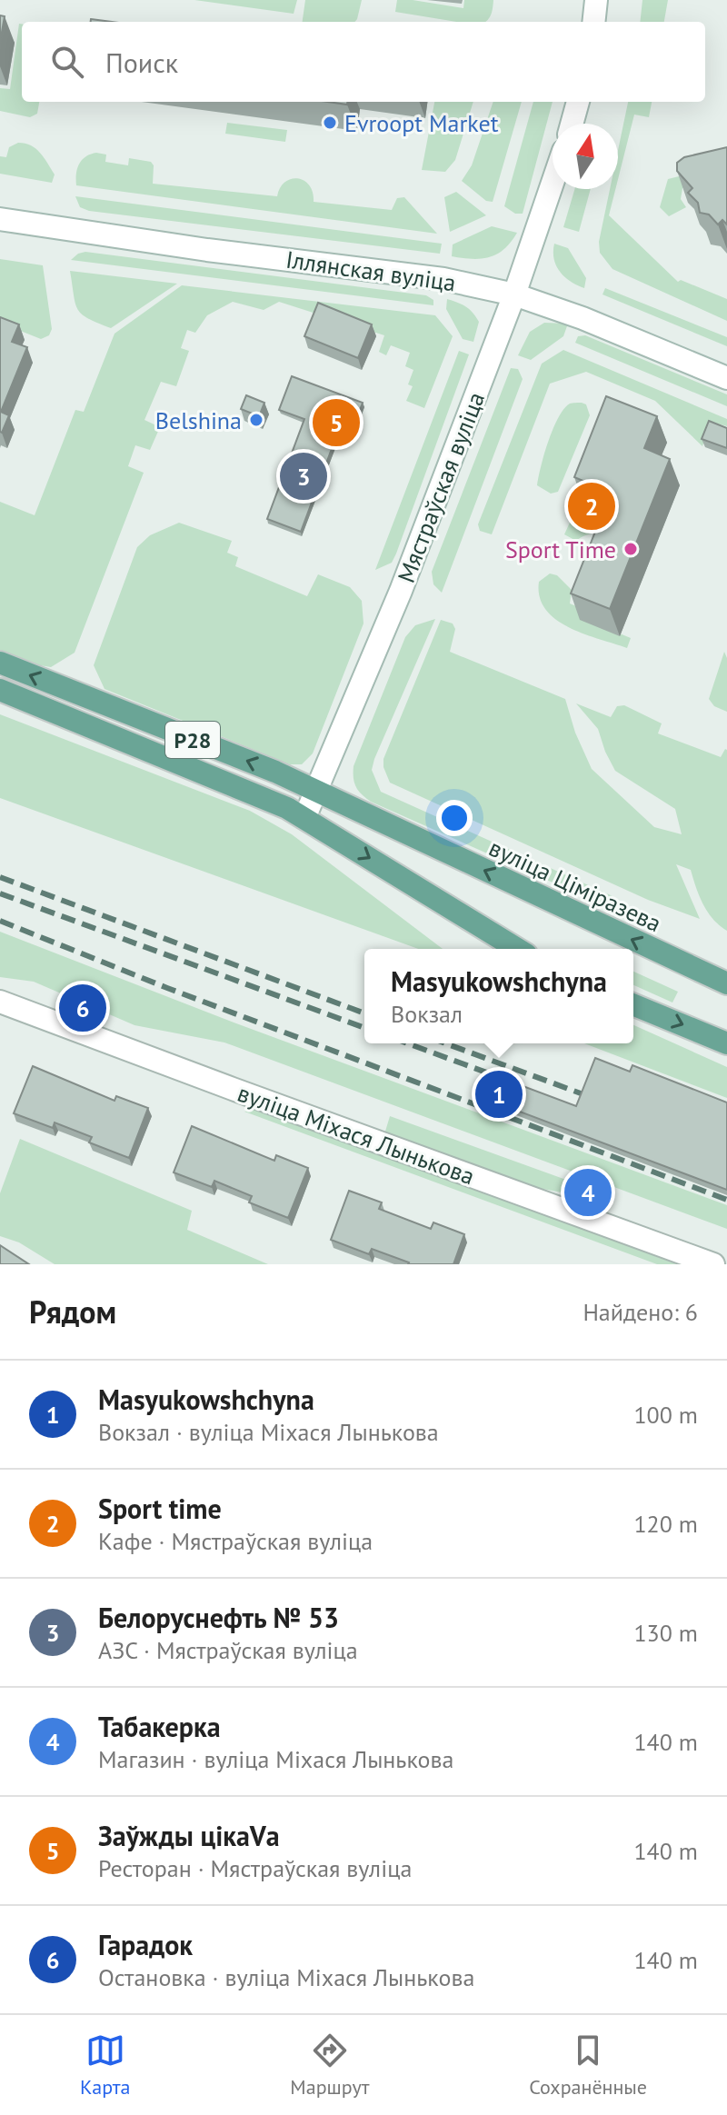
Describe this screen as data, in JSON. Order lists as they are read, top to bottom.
{
  "streets": {
    "main road": ["Р28", "вуліца Ціміразева"],
    "street": ["Іллянская вуліца", "Мястраўская вуліца", "вуліца Міхася Лынькова"]
  },
  "crossings": [
    ["Іллянская вуліца", "Мястраўская вуліца"],
    ["Мястраўская вуліца", "Р28"],
    ["Мястраўская вуліца", "вуліца Ціміразева"]
  ],
  "places": ["Evroopt Market", "Belshina", "Sport Time"],
  "north": "top",
  "page": {
    "search": "Поиск",
    "pins": [
      "5",
      "3",
      "2",
      "6",
      "1",
      "4"
    ],
    "popup": ["Masyukowshchyna", "Вокзал"],
    "heading": ["Рядом", "Найдено: 6"],
    "list": [
      {
        "mark": "1",
        "name": "Masyukowshchyna",
        "note": "Вокзал · вуліца Міхася Лынькова",
        "value": "100 m"
      },
      {
        "mark": "2",
        "name": "Sport time",
        "note": "Кафе · Мястраўская вуліца",
        "value": "120 m"
      },
      {
        "mark": "3",
        "name": "Белоруснефть № 53",
        "note": "АЗС · Мястраўская вуліца",
        "value": "130 m"
      },
      {
        "mark": "4",
        "name": "Табакерка",
        "note": "Магазин · вуліца Міхася Лынькова",
        "value": "140 m"
      },
      {
        "mark": "5",
        "name": "Заўжды цікаVа",
        "note": "Ресторан · Мястраўская вуліца",
        "value": "140 m"
      },
      {
        "mark": "6",
        "name": "Гарадок",
        "note": "Остановка · вуліца Міхася Лынькова",
        "value": "140 m"
      }
    ],
    "nav": ["Карта", "Маршрут", "Сохранённые"]
  }
}
